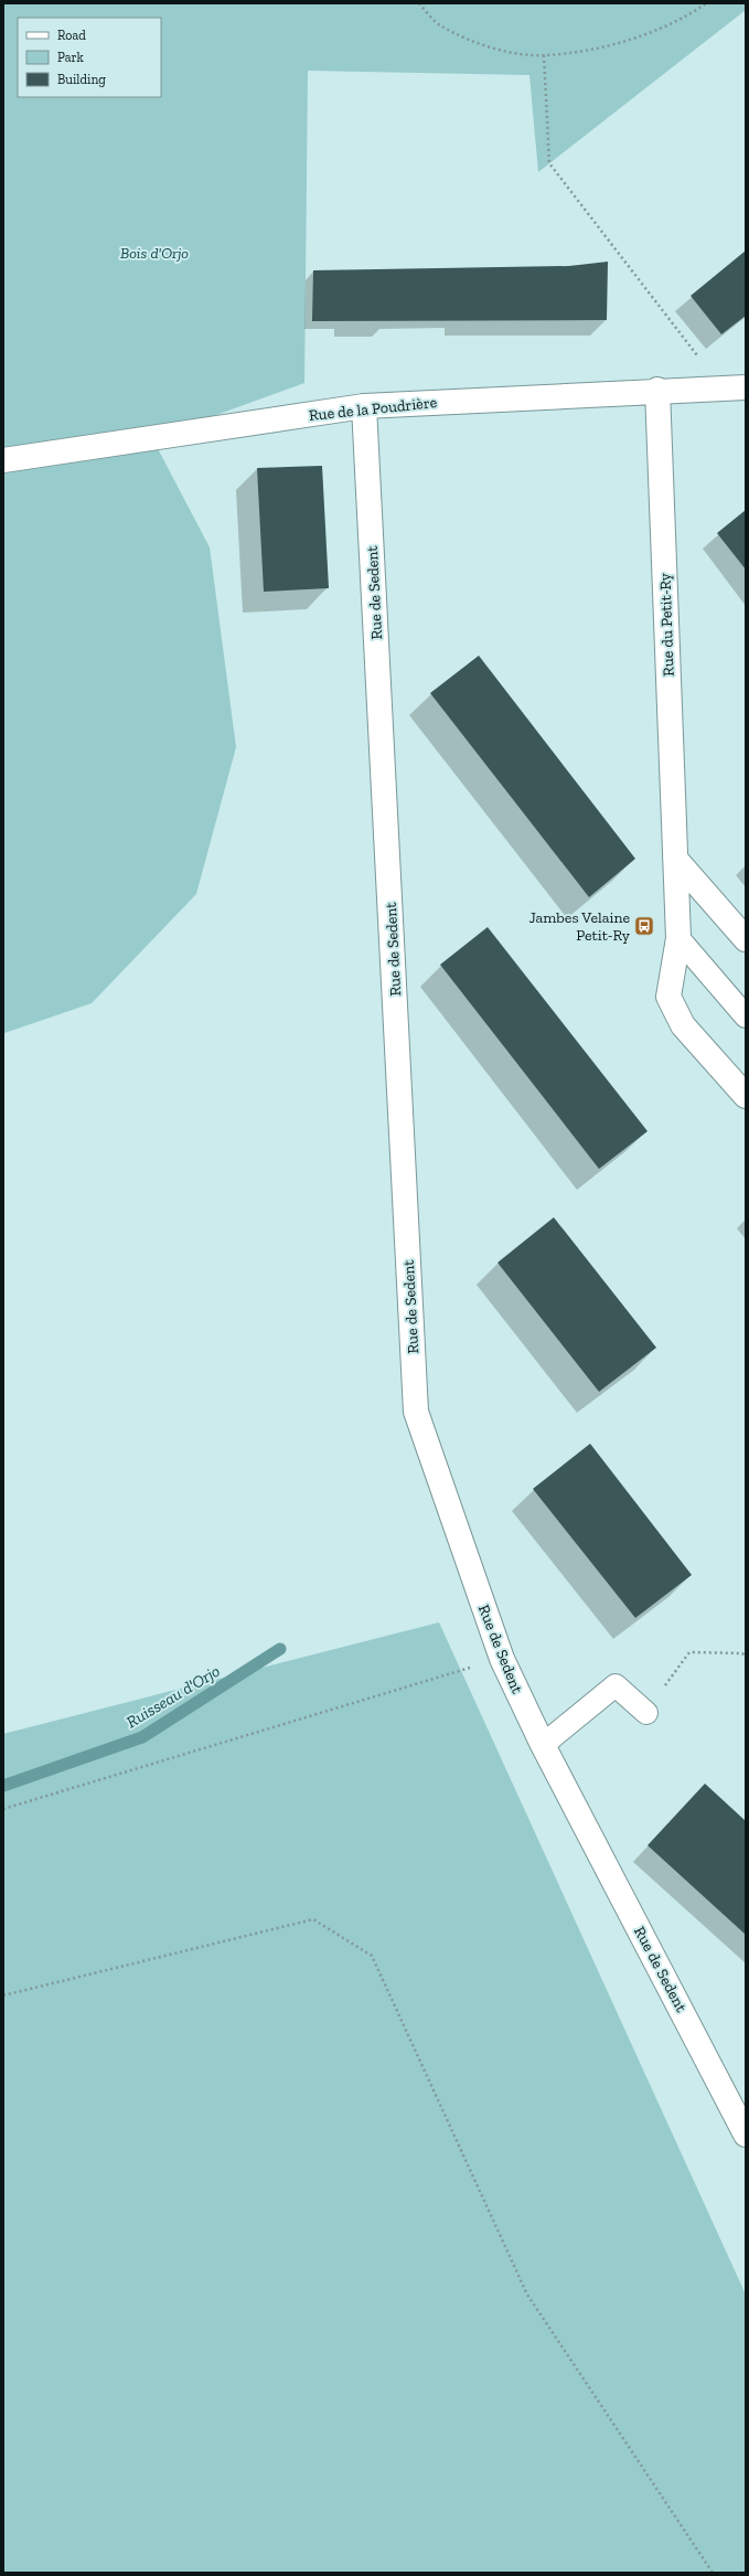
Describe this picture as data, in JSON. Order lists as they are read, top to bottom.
{
  "streets": {
    "street": ["Rue de la Poudrière", "Rue de Sedent", "Rue du Petit-Ry"]
  },
  "crossings": [
    ["Rue de la Poudrière", "Rue de Sedent"],
    ["Rue de la Poudrière", "Rue du Petit-Ry"]
  ],
  "water": ["Ruisseau d'Orjo"],
  "parks": ["Bois d'Orjo"],
  "places": {
    "bus stop": ["Jambes Velaine Petit-Ry"]
  },
  "legend": ["Road", "Park", "Building"]
}
